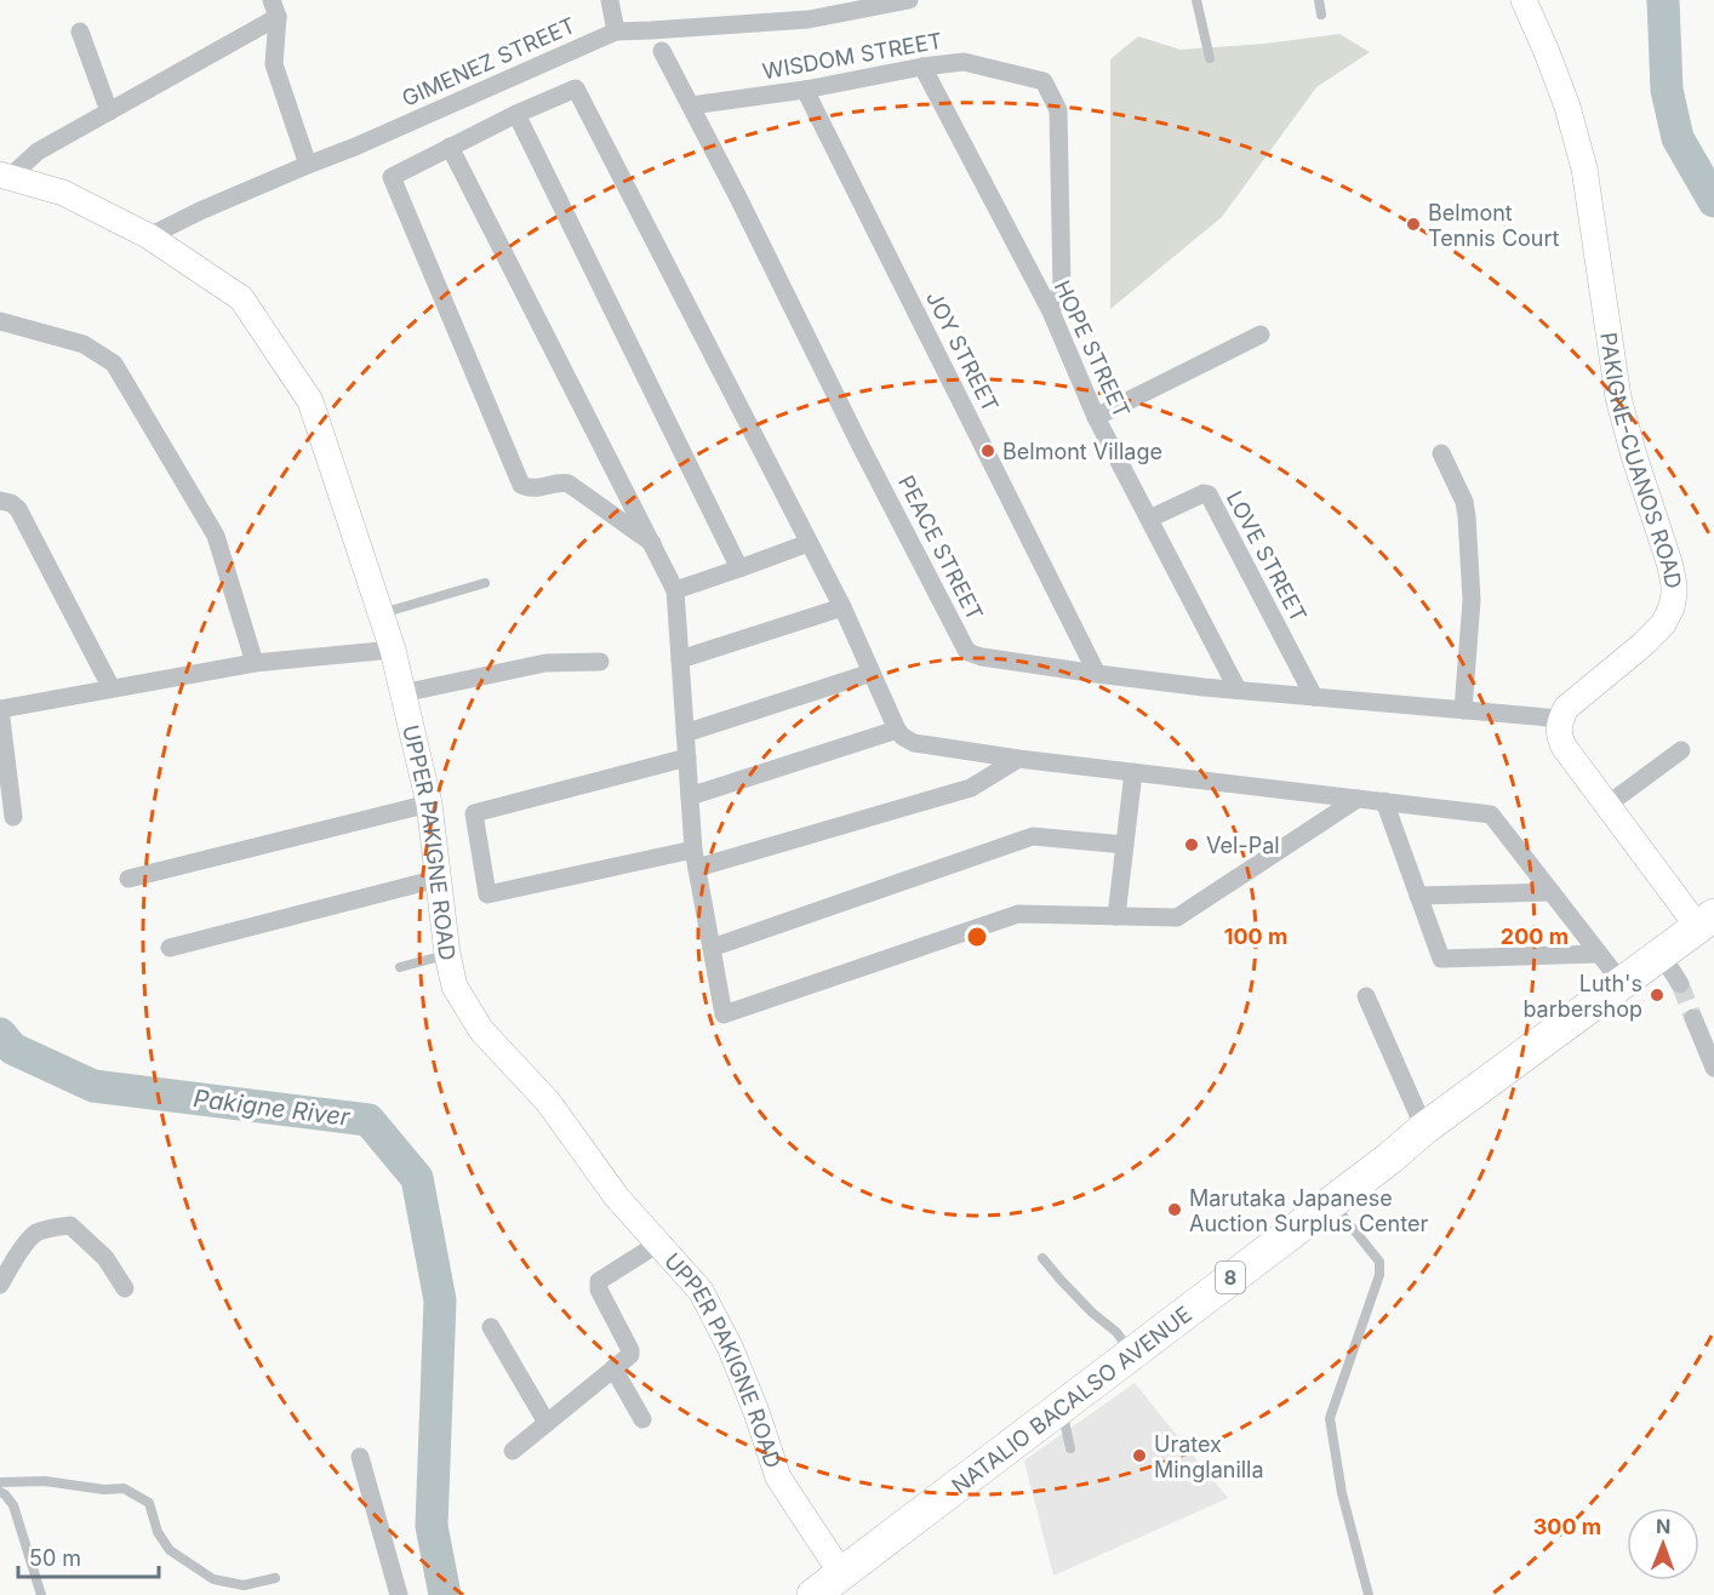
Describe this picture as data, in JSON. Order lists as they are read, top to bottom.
{
  "streets": {
    "highway": ["8", "NATALIO BACALSO AVENUE"],
    "street": [
      "WISDOM STREET",
      "GIMENEZ STREET",
      "HOPE STREET",
      "JOY STREET",
      "PAKIGNE-CUANOS ROAD",
      "PEACE STREET",
      "LOVE STREET",
      "UPPER PAKIGNE ROAD"
    ]
  },
  "crossings": [
    ["WISDOM STREET", "HOPE STREET"],
    ["WISDOM STREET", "JOY STREET"],
    ["WISDOM STREET", "PEACE STREET"],
    ["GIMENEZ STREET", "UPPER PAKIGNE ROAD"],
    ["HOPE STREET", "PEACE STREET"],
    ["HOPE STREET", "LOVE STREET"],
    ["JOY STREET", "PEACE STREET"],
    ["PAKIGNE-CUANOS ROAD", "PEACE STREET"],
    ["PEACE STREET", "LOVE STREET"],
    ["UPPER PAKIGNE ROAD", "NATALIO BACALSO AVENUE"]
  ],
  "water": ["Pakigne River"],
  "places": [
    "Belmont Tennis Court",
    "Belmont Village",
    "Vel-Pal",
    "Luth's barbershop",
    "Marutaka Japanese Auction Surplus Center",
    "Uratex Minglanilla"
  ],
  "scale_bar": "50 m",
  "north": "top",
  "rings": ["100 m", "200 m", "300 m"]
}
